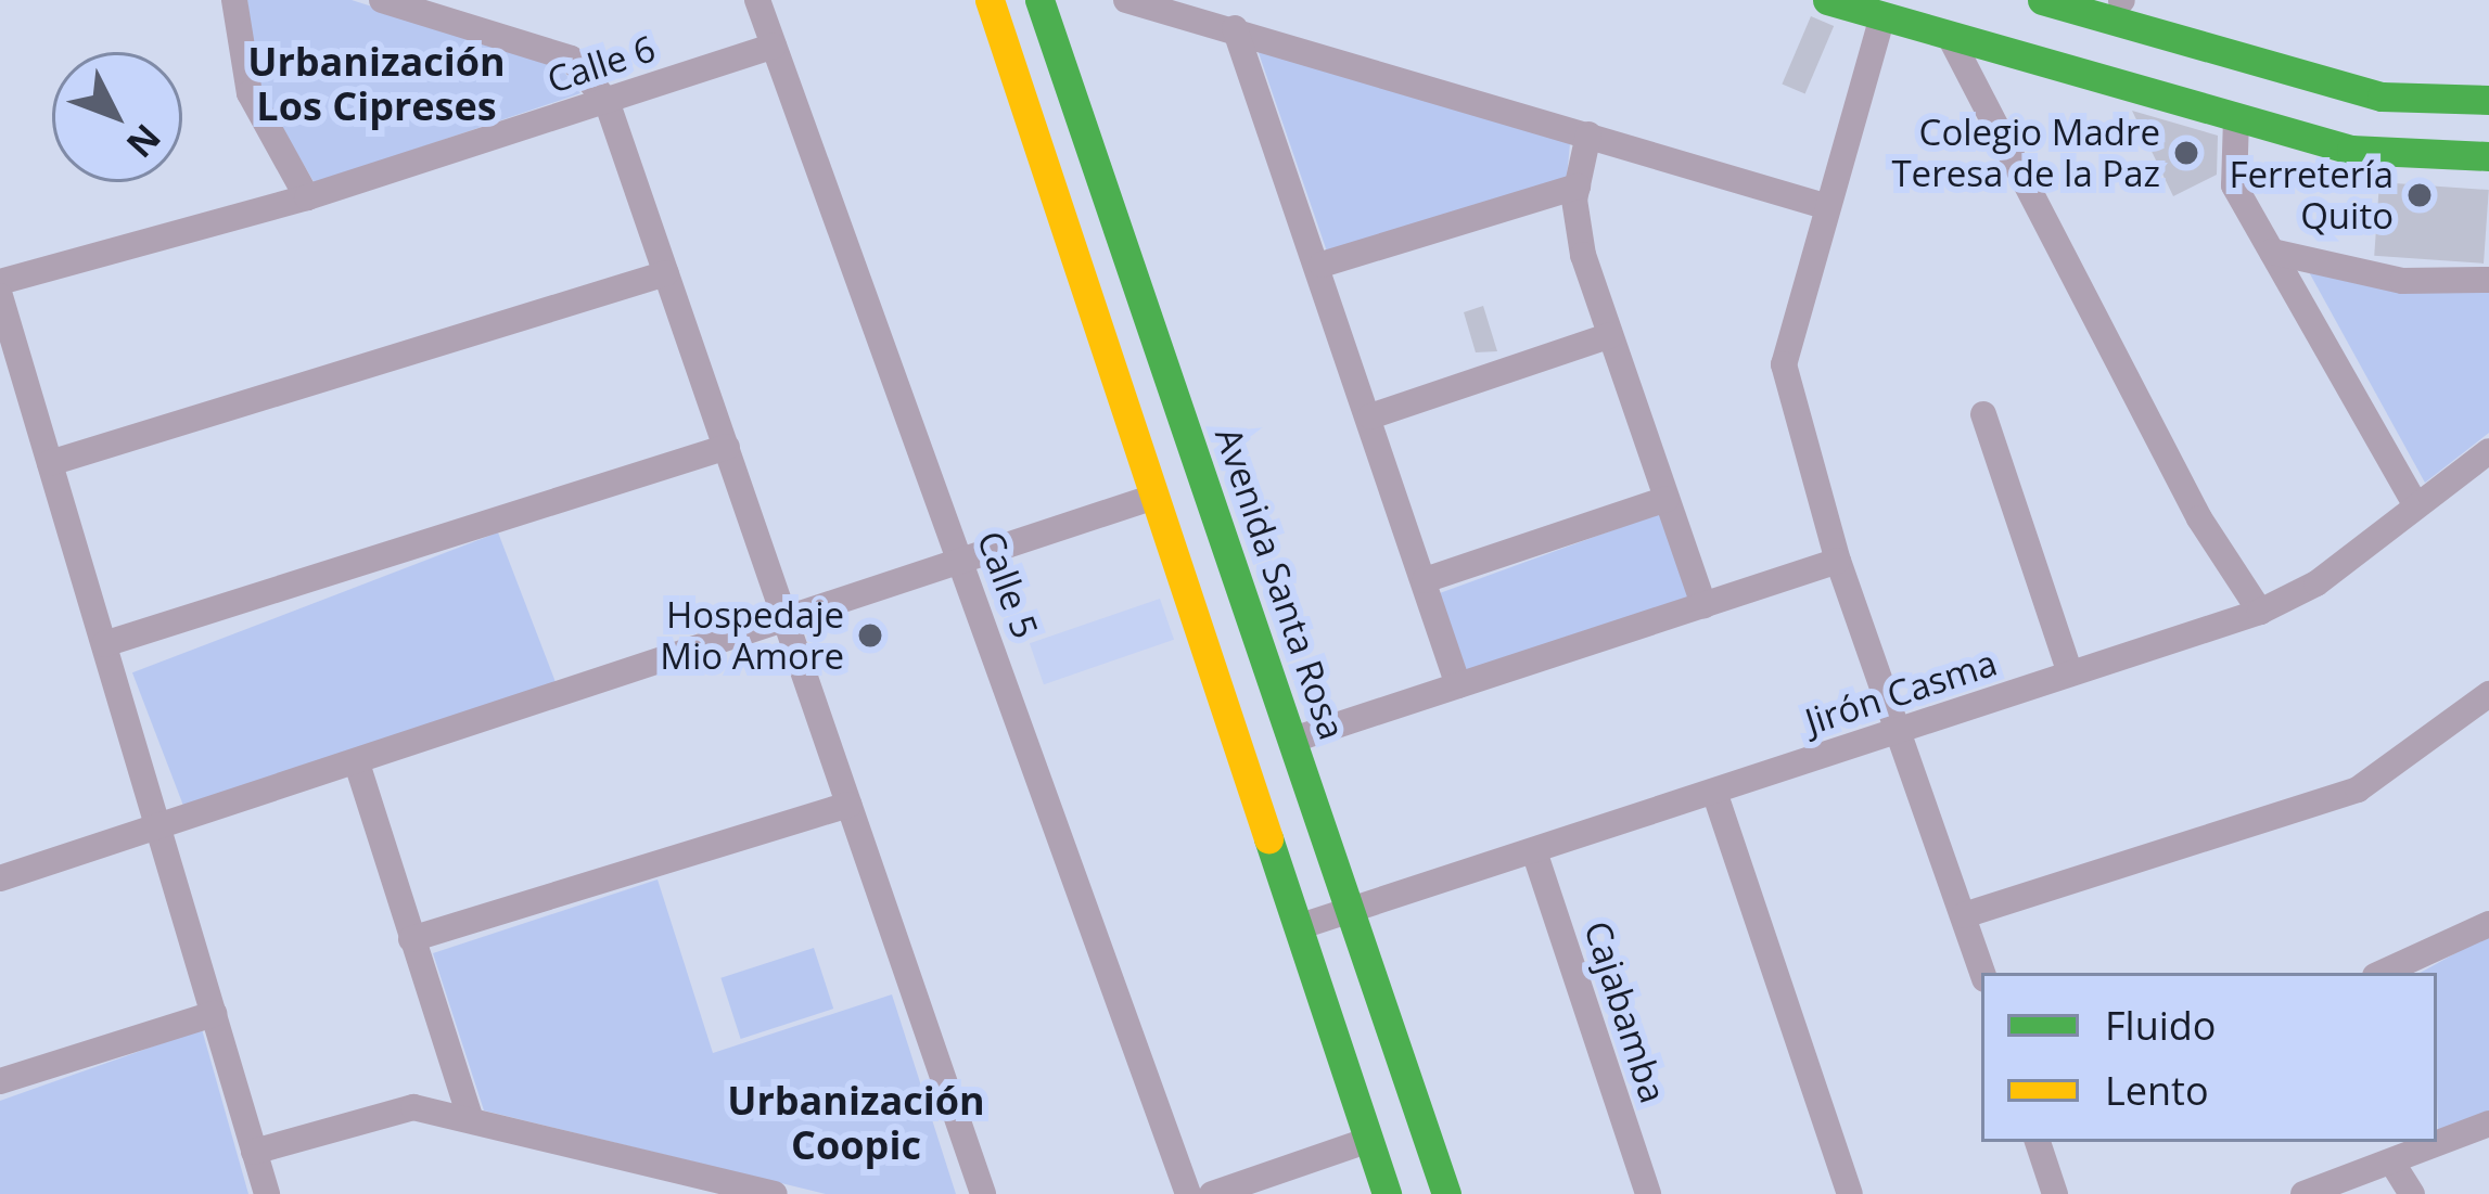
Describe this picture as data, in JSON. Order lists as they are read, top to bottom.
{
  "streets": {
    "main road": ["Avenida Santa Rosa"],
    "street": [
      "Calle 6",
      "Calle 5",
      "Jirón Casma",
      "Cajabamba"
    ]
  },
  "crossings": [
    ["Calle 6", "Calle 5"],
    ["Avenida Santa Rosa", "Jirón Casma"],
    ["Jirón Casma", "Cajabamba"]
  ],
  "districts": ["Urbanización Los Cipreses", "Urbanización Coopic"],
  "places": ["Colegio Madre Teresa de la Paz", "Ferretería Quito", "Hospedaje Mio Amore"],
  "legend": ["Fluido", "Lento"],
  "north": "bottom right"
}
